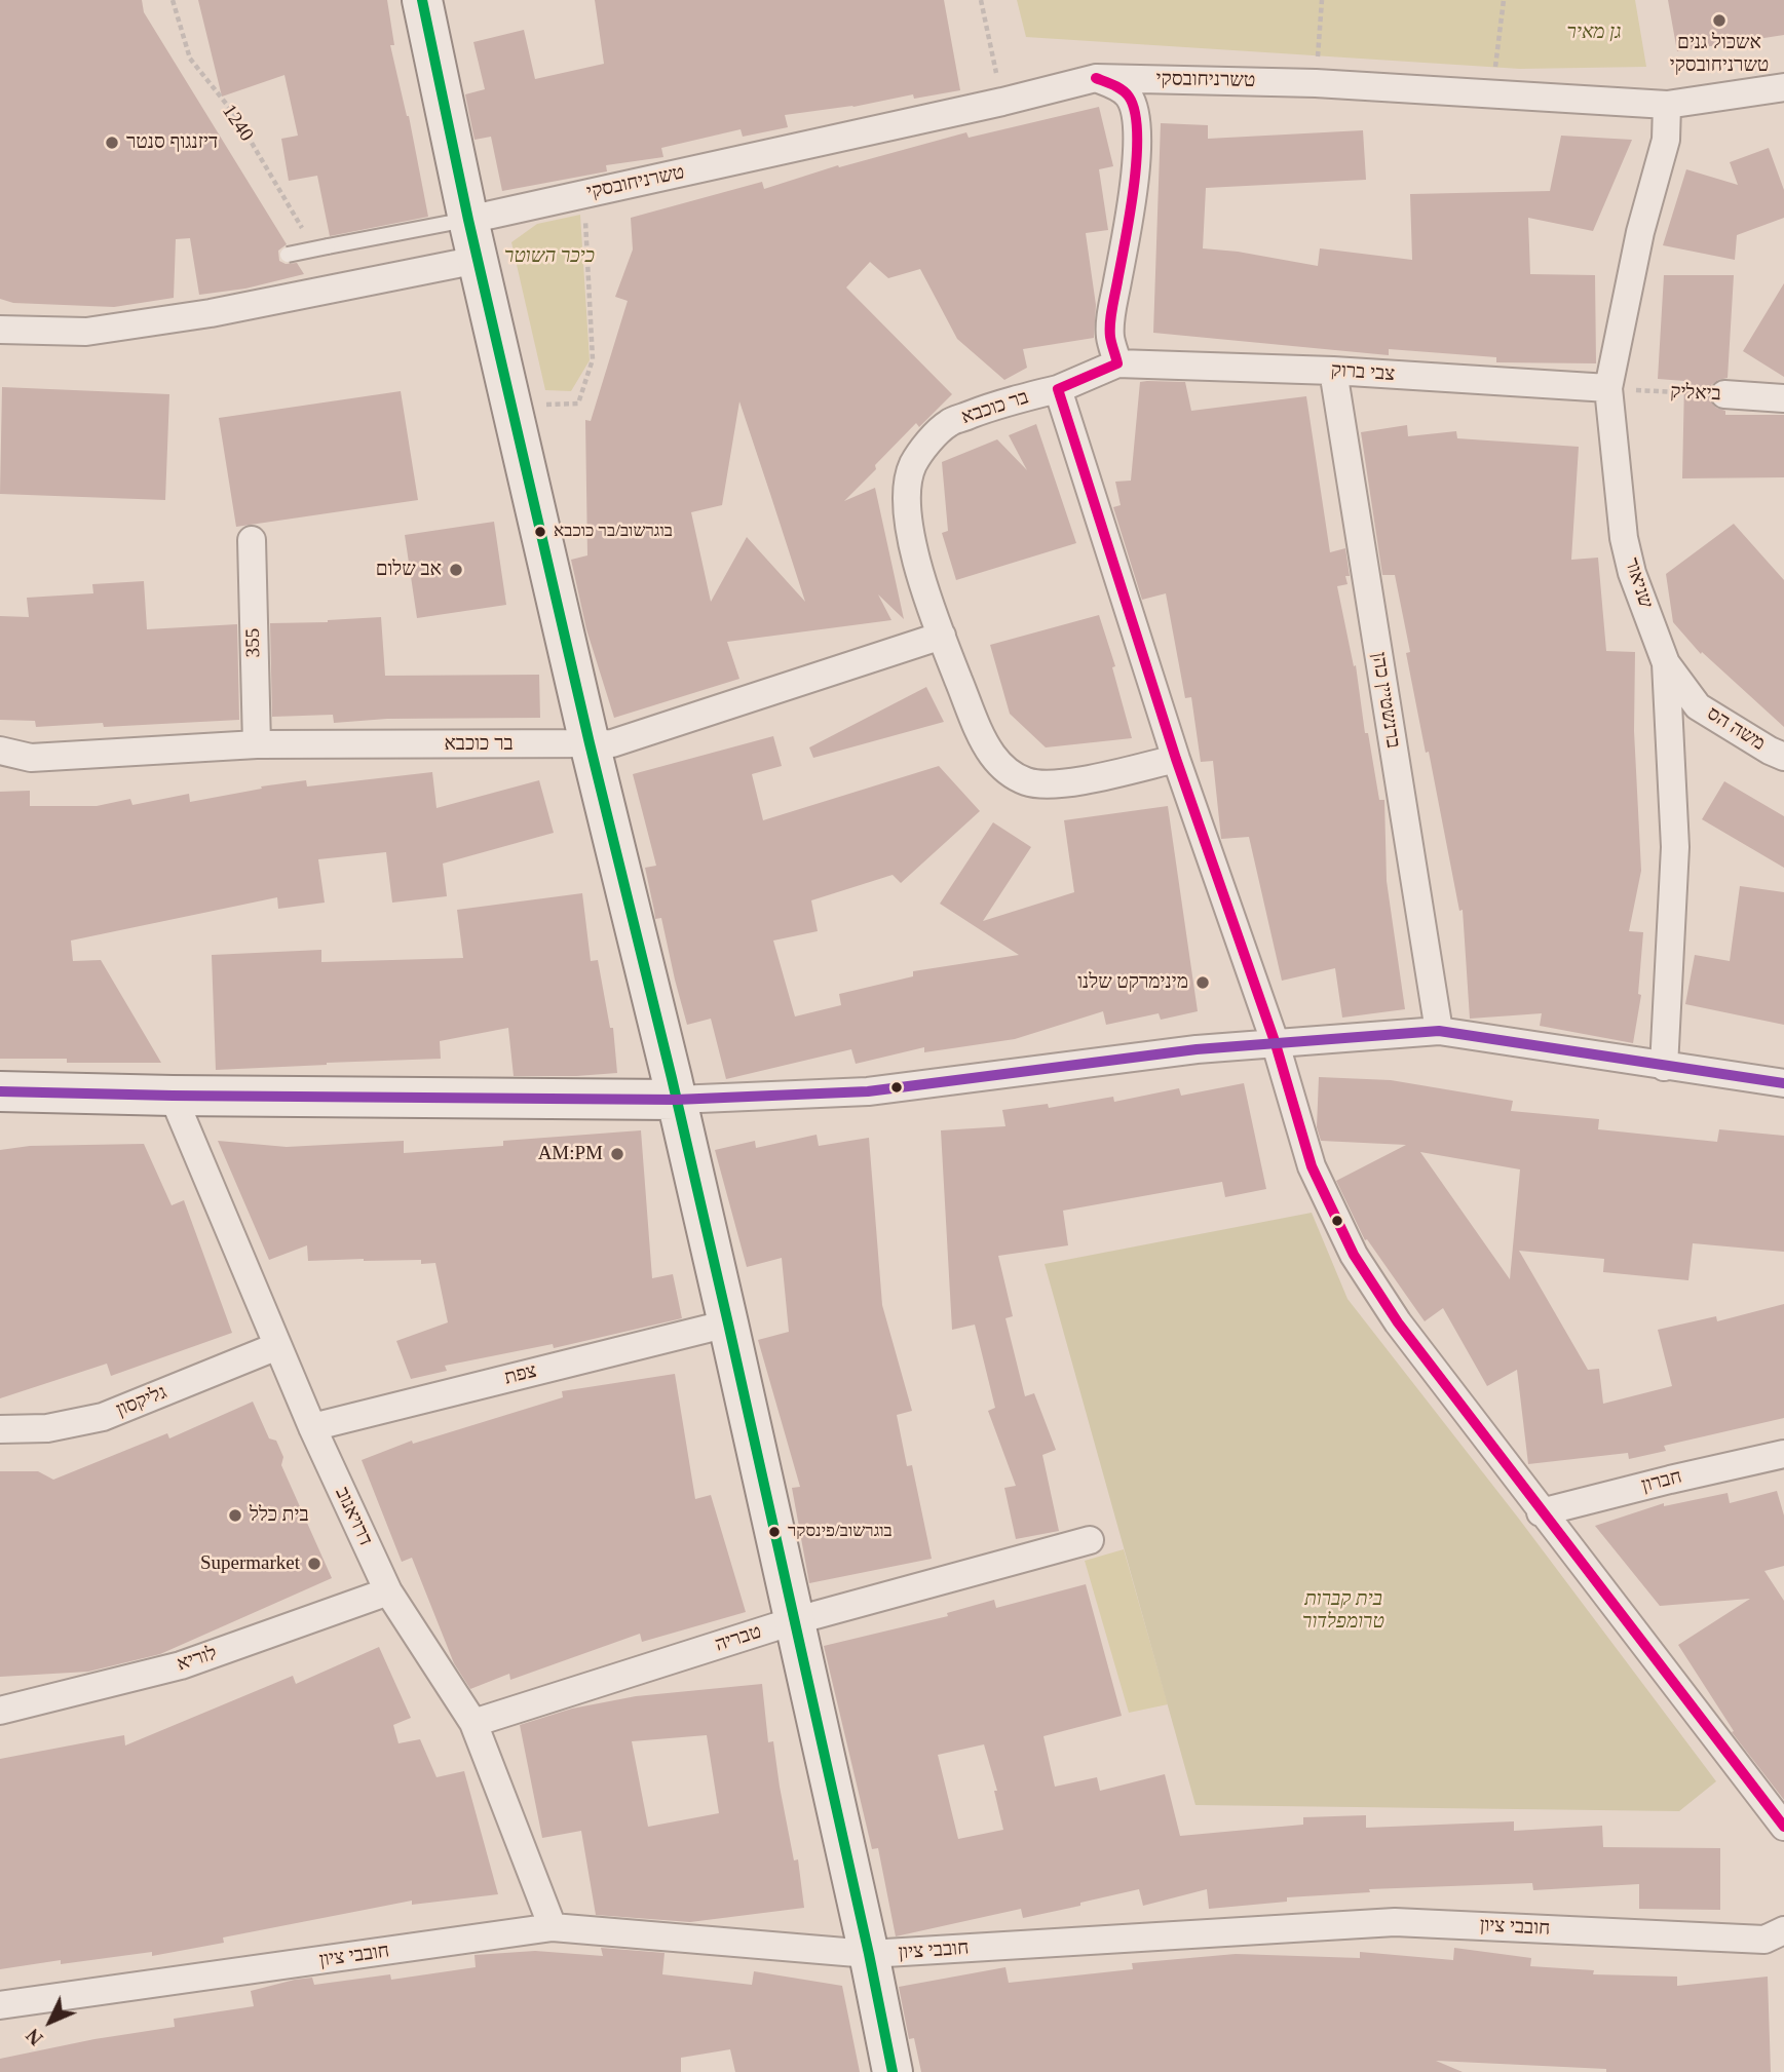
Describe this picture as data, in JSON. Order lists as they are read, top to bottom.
{
  "streets": {
    "street": [
      "טשרניחובסקי",
      "צבי ברוק",
      "ביאליק",
      "בר כוכבא",
      "שניאור",
      "355",
      "ברנשטיין כהן",
      "משה הס",
      "צפת",
      "גליקסון",
      "חברון",
      "דרויאנוב",
      "טבריה",
      "לוריא",
      "חובבי ציון"
    ],
    "path": ["1240"]
  },
  "crossings": [
    ["טשרניחובסקי", "שניאור"],
    ["צבי ברוק", "ביאליק"],
    ["צבי ברוק", "בר כוכבא"],
    ["צבי ברוק", "שניאור"],
    ["צבי ברוק", "ברנשטיין כהן"],
    ["ביאליק", "שניאור"],
    ["בר כוכבא", "355"],
    ["שניאור", "משה הס"],
    ["צפת", "דרויאנוב"],
    ["גליקסון", "דרויאנוב"],
    ["דרויאנוב", "טבריה"],
    ["דרויאנוב", "לוריא"],
    ["דרויאנוב", "חובבי ציון"]
  ],
  "parks": ["גן מאיר", "כיכר השוטר", "בית קברות טרומפלדור"],
  "places": [
    "אשכול גנים טשרניחובסקי",
    "דיזנגוף סנטר",
    "בוגרשוב/בר כוכבא",
    "אב שלום",
    "מינימרקט שלנו",
    "AM:PM",
    "בית כלל",
    "בוגרשוב/פינסקר",
    "Supermarket"
  ],
  "north": "bottom left"
}
